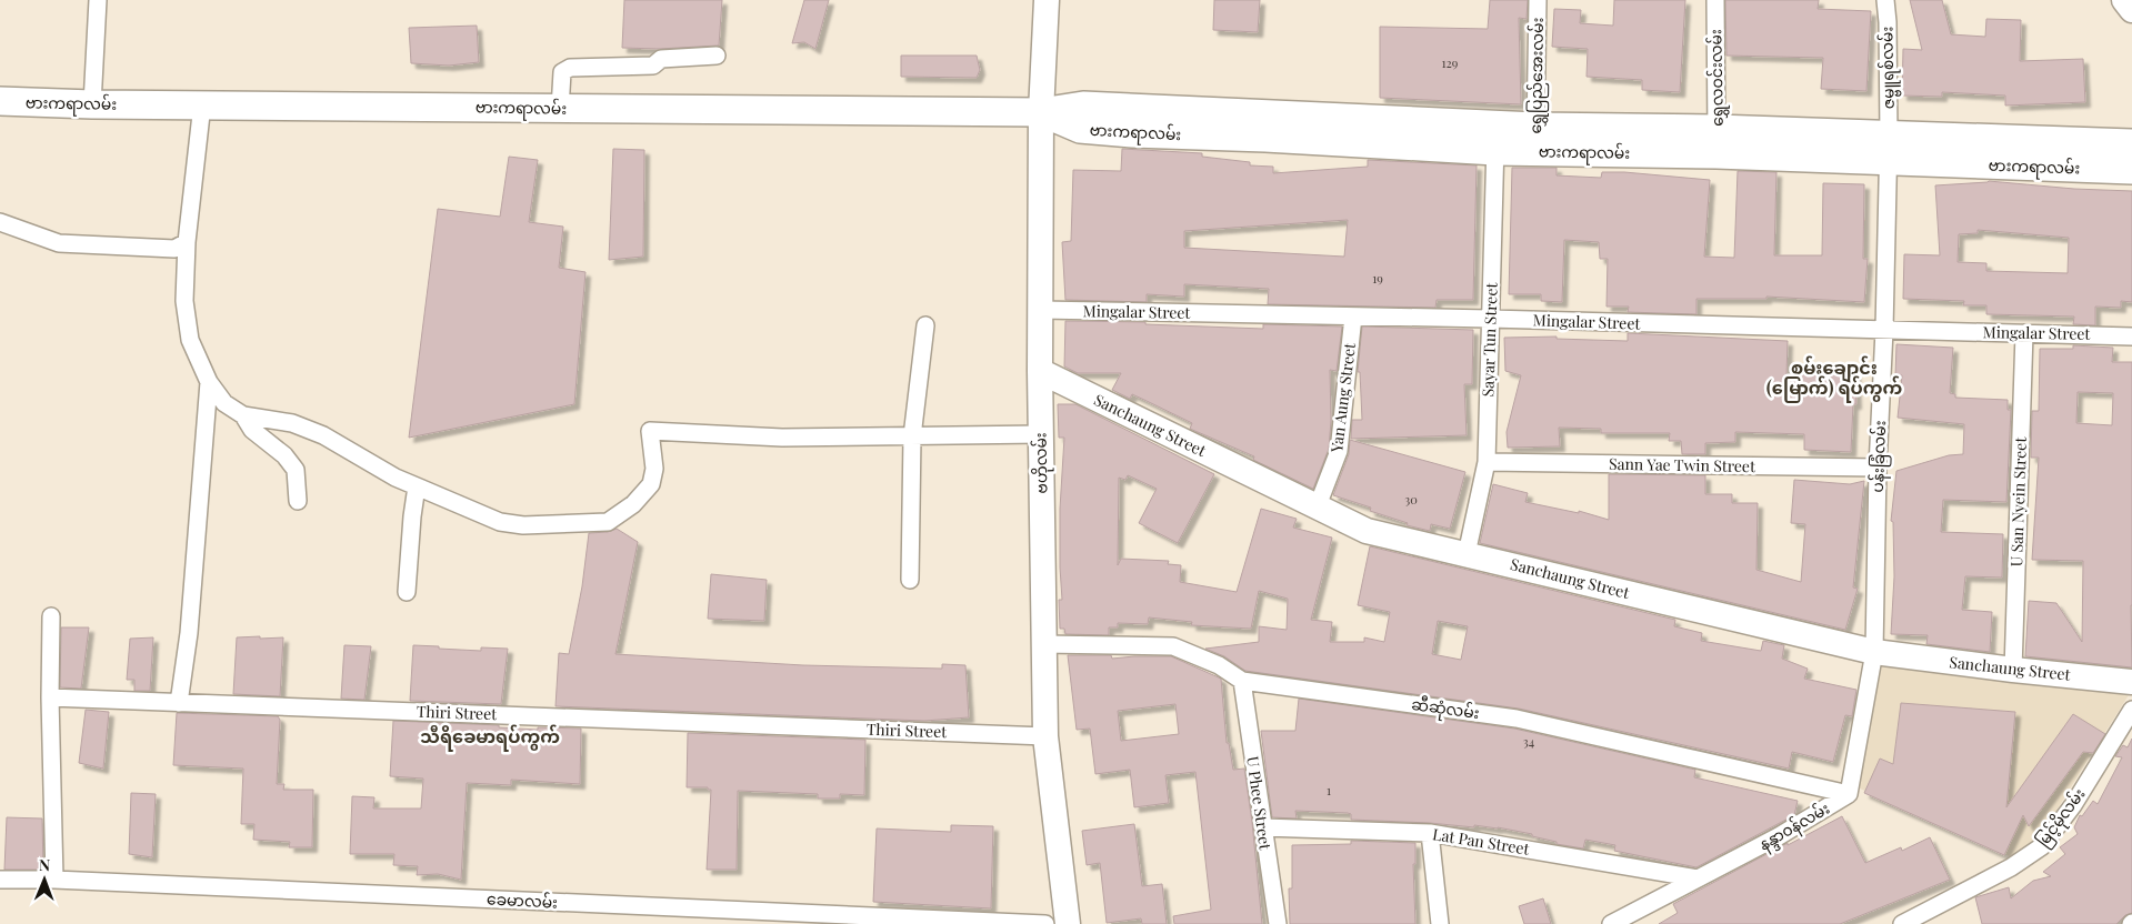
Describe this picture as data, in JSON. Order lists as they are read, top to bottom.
{
  "streets": {
    "main road": ["ဗားကရာလမ်း"],
    "street": [
      "ဇမ္ဗူရစ်လမ်း",
      "ရွှေပြည်အေးလမ်း",
      "ရွှေလဝင်းလမ်း",
      "Mingalar Street",
      "Sayar Tun Street",
      "Yan Aung Street",
      "Sanchaung Street",
      "ပန်းခြံလမ်း",
      "ဗဟိုလမ်း",
      "Sann Yae Twin Street",
      "U San Nyein Street",
      "ဆီဆုံလမ်း",
      "Thiri Street",
      "U Phee Street",
      "မြင့်မိုလမ်း",
      "နန္ဒာ၀န်လမ်း",
      "Lat Pan Street",
      "ခေမာလမ်း"
    ]
  },
  "crossings": [
    ["ဇမ္ဗူရစ်လမ်း", "ဗားကရာလမ်း"],
    ["ဇမ္ဗူရစ်လမ်း", "ပန်းခြံလမ်း"],
    ["ရွှေပြည်အေးလမ်း", "ဗားကရာလမ်း"],
    ["ရွှေလဝင်းလမ်း", "ဗားကရာလမ်း"],
    ["ဗားကရာလမ်း", "Sayar Tun Street"],
    ["ဗားကရာလမ်း", "ပန်းခြံလမ်း"],
    ["ဗားကရာလမ်း", "ဗဟိုလမ်း"],
    ["Mingalar Street", "Sayar Tun Street"],
    ["Mingalar Street", "Yan Aung Street"],
    ["Mingalar Street", "ပန်းခြံလမ်း"],
    ["Mingalar Street", "ဗဟိုလမ်း"],
    ["Mingalar Street", "U San Nyein Street"],
    ["Sayar Tun Street", "Sanchaung Street"],
    ["Sayar Tun Street", "Sann Yae Twin Street"],
    ["Yan Aung Street", "Sanchaung Street"],
    ["Sanchaung Street", "ပန်းခြံလမ်း"],
    ["Sanchaung Street", "ဗဟိုလမ်း"],
    ["Sanchaung Street", "U San Nyein Street"],
    ["ပန်းခြံလမ်း", "Sann Yae Twin Street"],
    ["ဗဟိုလမ်း", "ဆီဆုံလမ်း"],
    ["ဗဟိုလမ်း", "Thiri Street"],
    ["ဆီဆုံလမ်း", "U Phee Street"],
    ["ဆီဆုံလမ်း", "နန္ဒာ၀န်လမ်း"],
    ["U Phee Street", "Lat Pan Street"],
    ["နန္ဒာ၀န်လမ်း", "Lat Pan Street"]
  ],
  "districts": ["စမ်းချောင်း (မြောက်) ရပ်ကွက်", "သီရိခေမာရပ်ကွက်"],
  "house_numbers": [
    "129",
    "19",
    "30",
    "34",
    "1"
  ],
  "north": "top"
}
